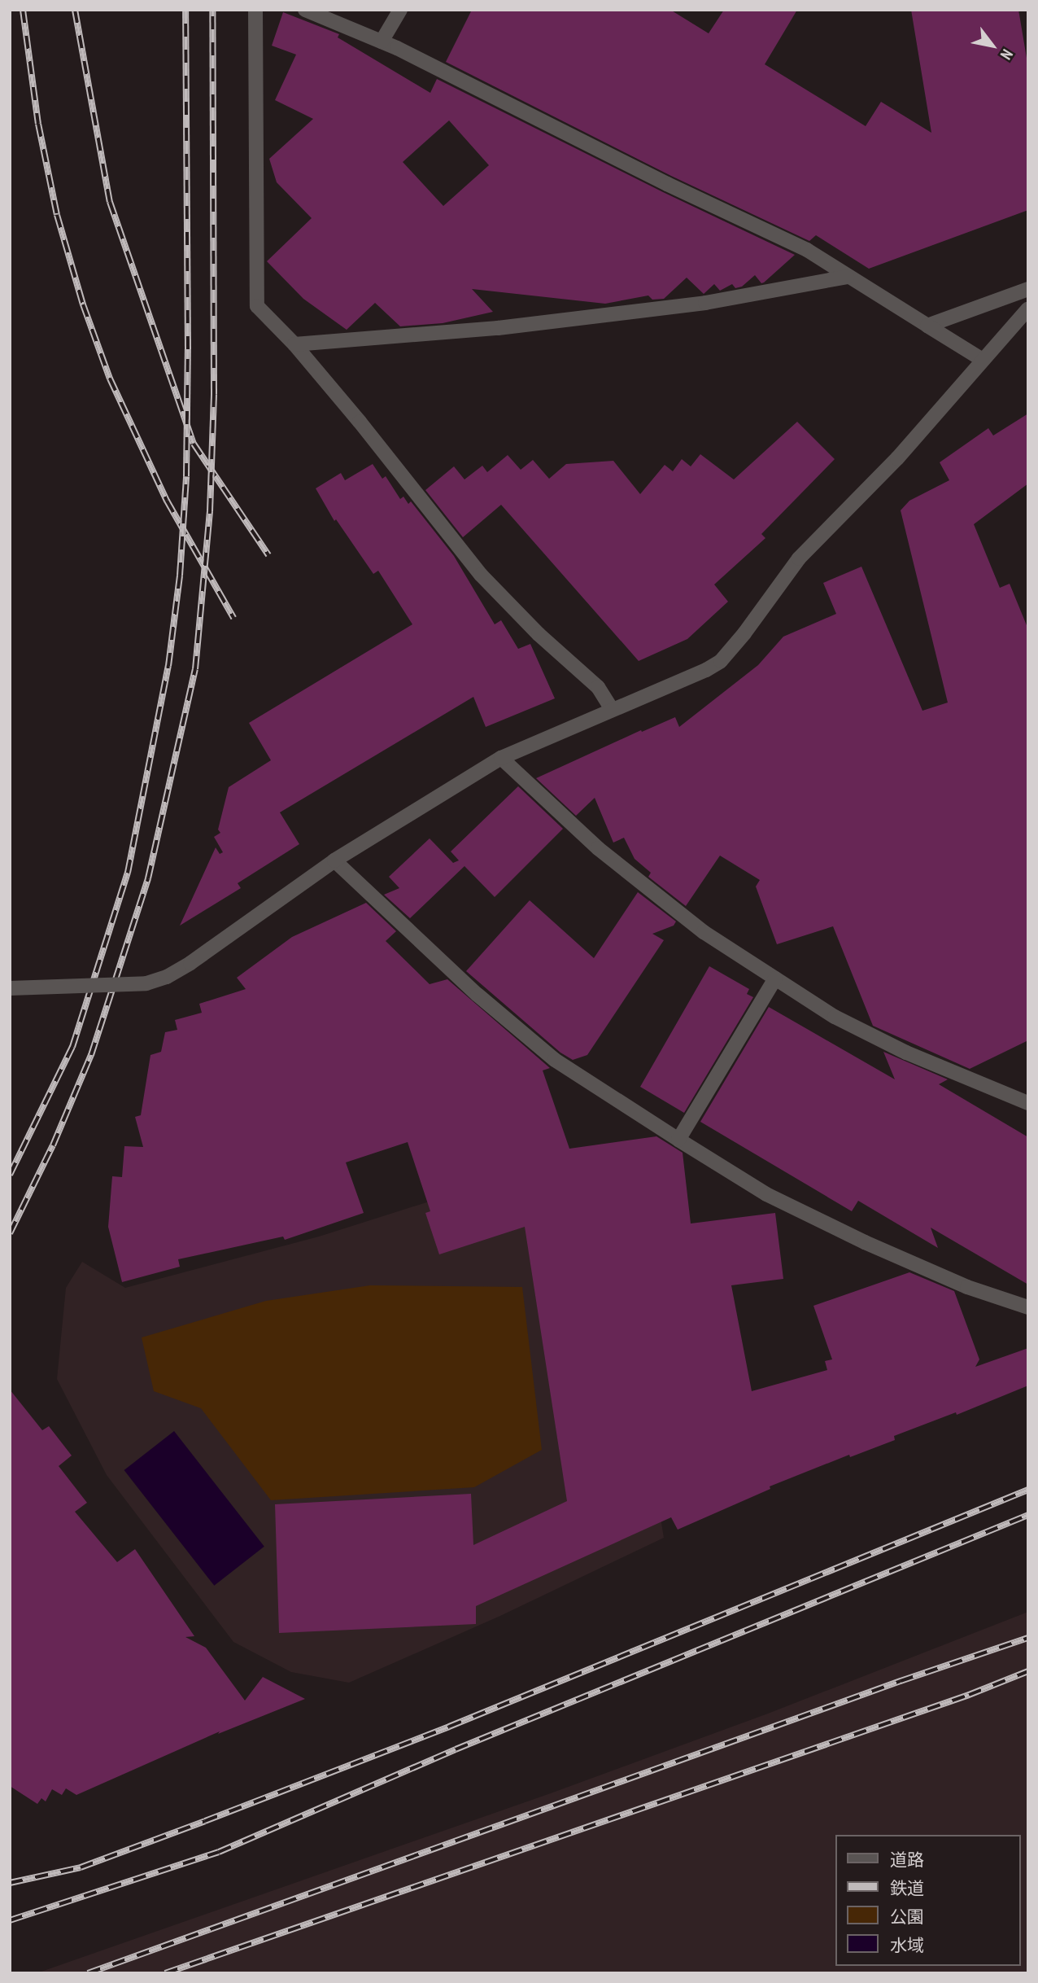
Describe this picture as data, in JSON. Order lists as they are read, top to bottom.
{
  "legend": [
    "道路",
    "鉄道",
    "公園",
    "水域"
  ],
  "north": "bottom right"
}
